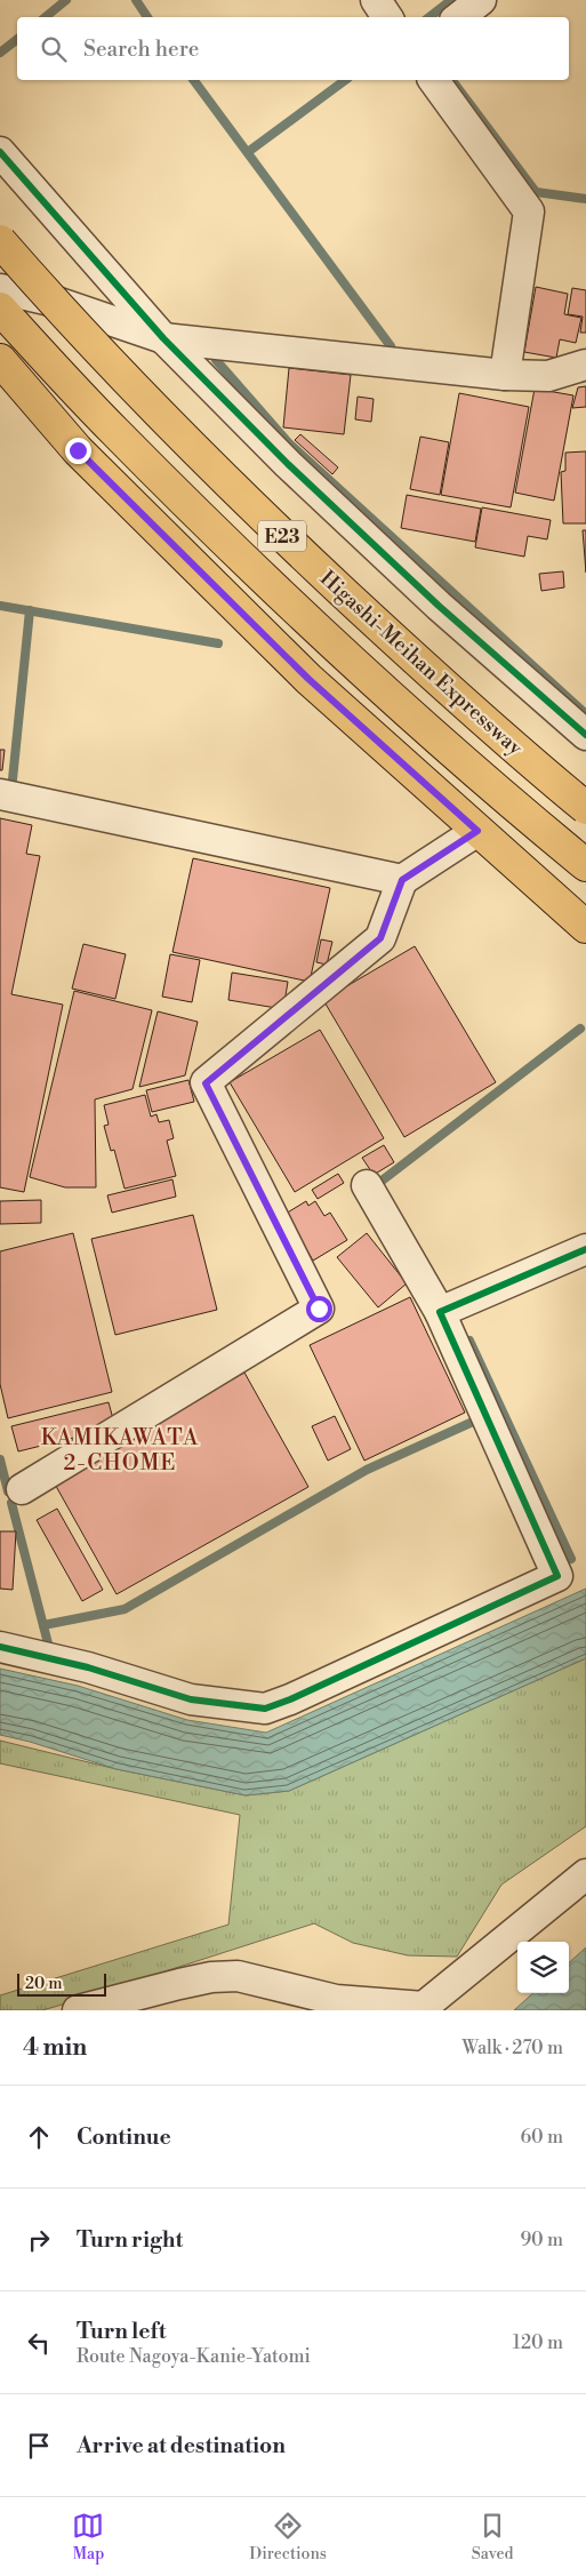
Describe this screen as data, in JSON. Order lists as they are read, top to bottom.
{
  "streets": {
    "main road": ["E23", "Higashi-Meihan Expressway"]
  },
  "districts": ["KAMIKAWATA 2-CHOME"],
  "scale_bar": "20 m",
  "page": {
    "search": "Search here",
    "scale": "20 m",
    "heading": ["4 min", "Walk · 270 m"],
    "list": [
      ["Continue", "60 m"],
      ["Turn right", "90 m"],
      ["Turn left", "Route Nagoya-Kanie-Yatomi", "120 m"],
      "Arrive at destination"
    ],
    "nav": ["Map", "Directions", "Saved"]
  }
}
